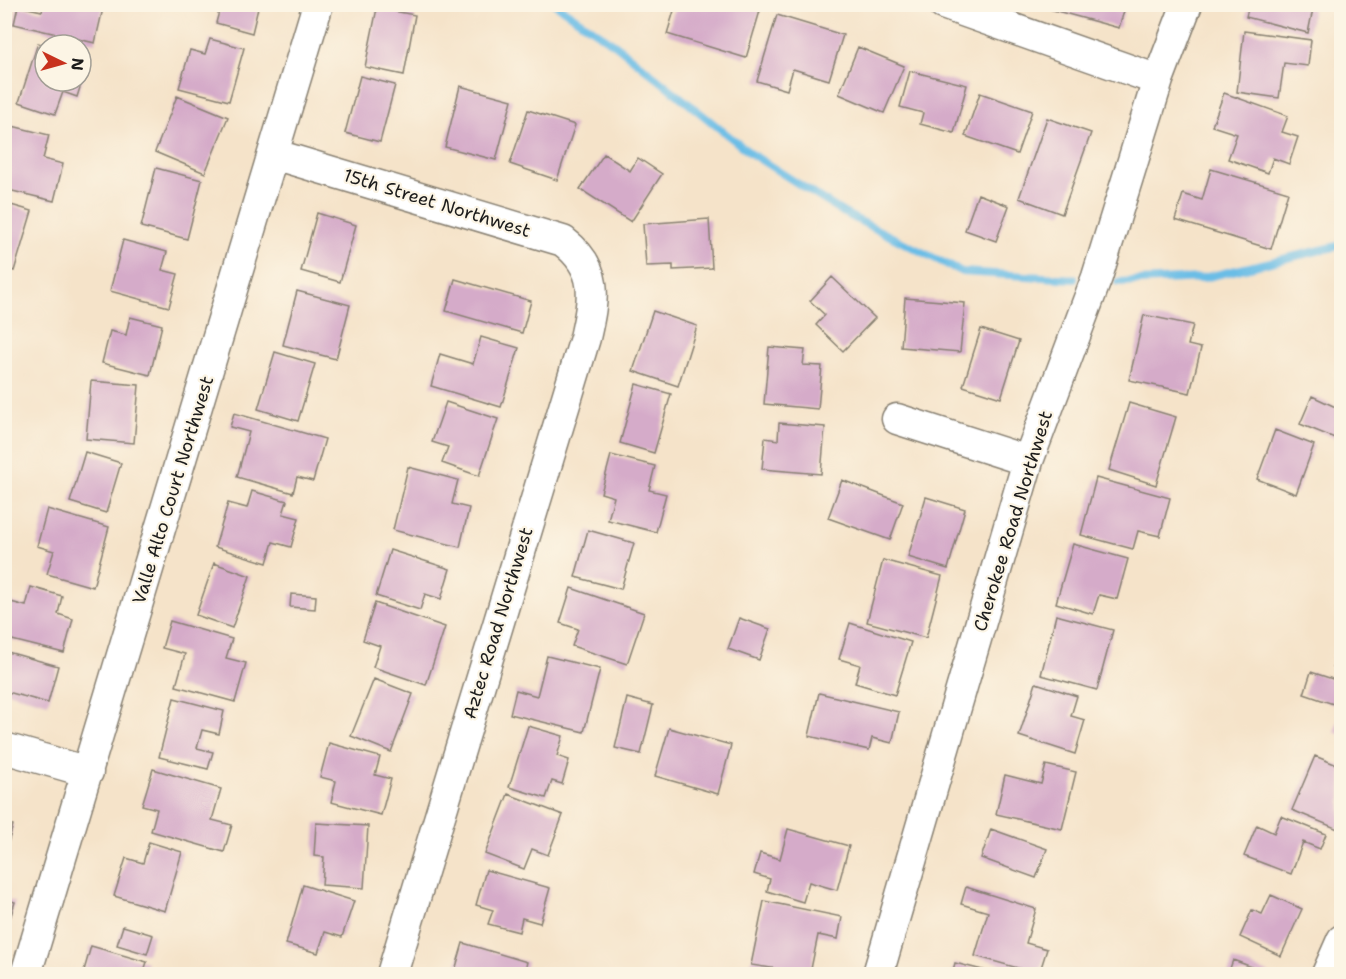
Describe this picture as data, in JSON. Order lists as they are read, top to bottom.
{
  "streets": {
    "street": [
      "15th Street Northwest",
      "Valle Alto Court Northwest",
      "Cherokee Road Northwest",
      "Aztec Road Northwest"
    ]
  },
  "crossings": [
    ["15th Street Northwest", "Valle Alto Court Northwest"],
    ["15th Street Northwest", "Aztec Road Northwest"]
  ],
  "north": "right"
}
